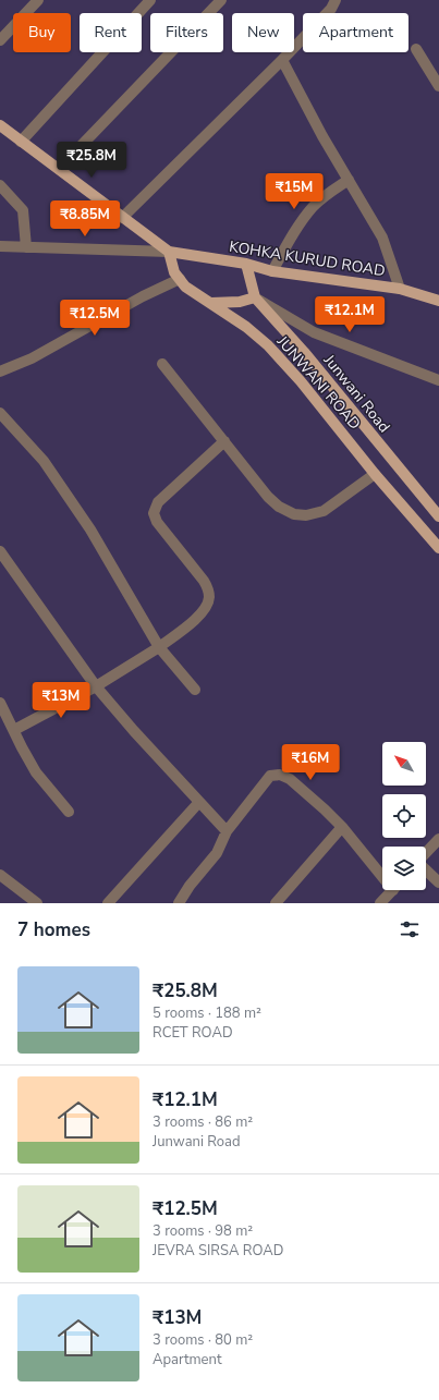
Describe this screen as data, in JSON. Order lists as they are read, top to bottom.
{
  "streets": {
    "main road": ["KOHKA KURUD ROAD", "JUNWANI ROAD", "Junwani Road"]
  },
  "crossings": [
    ["KOHKA KURUD ROAD", "JUNWANI ROAD"],
    ["KOHKA KURUD ROAD", "Junwani Road"]
  ],
  "north": "top left",
  "page": {
    "chip": [
      "Buy",
      "Rent",
      "Filters",
      "New",
      "Apartment"
    ],
    "price": [
      "₹25.8M",
      "₹15M",
      "₹8.85M",
      "₹12.1M",
      "₹12.5M",
      "₹13M",
      "₹16M"
    ],
    "heading": "7 homes",
    "list": [
      {
        "name": "₹25.8M",
        "note": "5 rooms · 188 m² · RCET ROAD"
      },
      {
        "name": "₹12.1M",
        "note": "3 rooms · 86 m² · Junwani Road"
      },
      {
        "name": "₹12.5M",
        "note": "3 rooms · 98 m² · JEVRA SIRSA ROAD"
      },
      {
        "name": "₹13M",
        "note": "3 rooms · 80 m² · Apartment"
      }
    ]
  }
}
